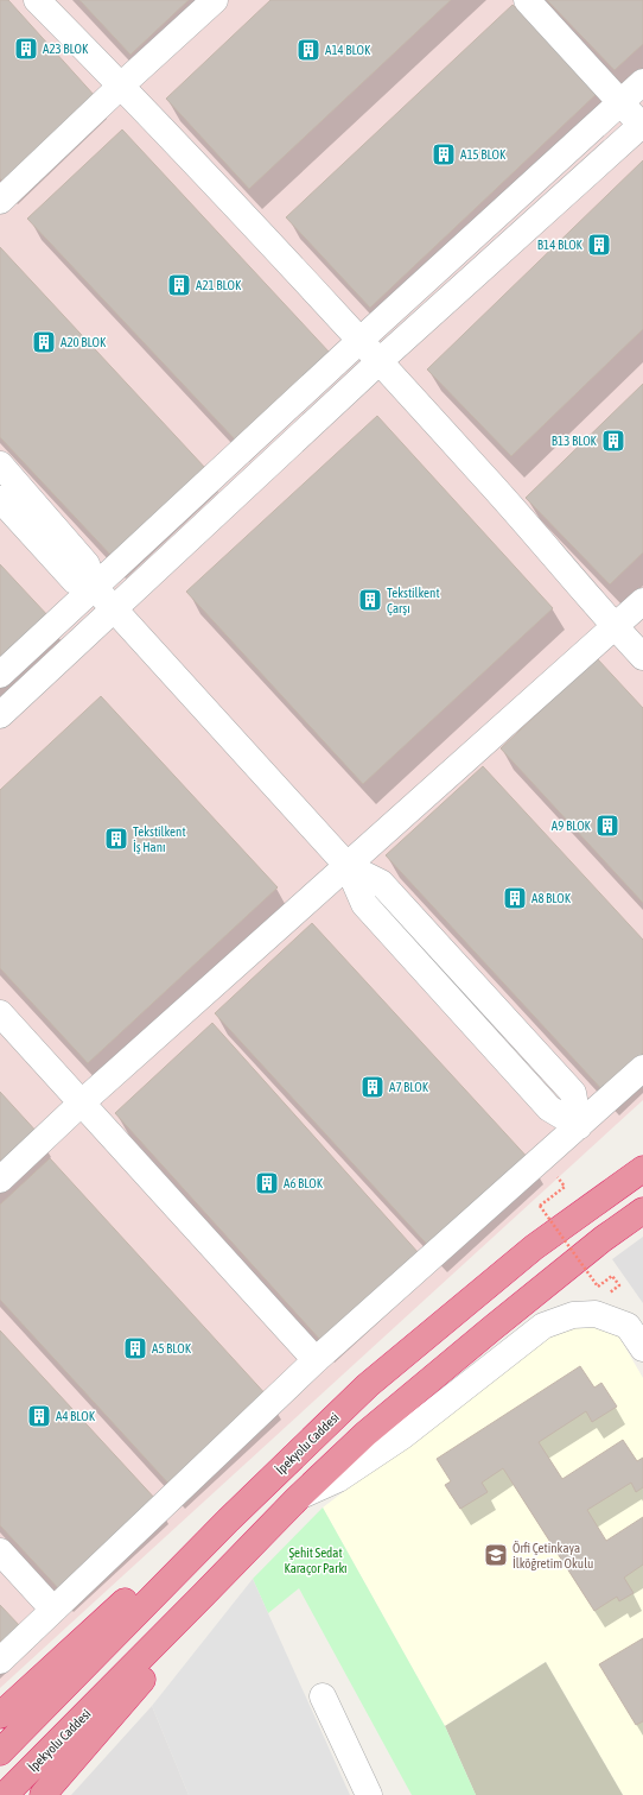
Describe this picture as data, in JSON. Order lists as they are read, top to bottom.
{
  "streets": {
    "highway": ["İpekyolu Caddesi"]
  },
  "parks": ["Şehit Sedat Karaçor Parkı"],
  "places": {
    "building": [
      "A23 BLOK",
      "A14 BLOK",
      "A15 BLOK",
      "B14 BLOK",
      "A21 BLOK",
      "A20 BLOK",
      "B13 BLOK",
      "Tekstilkent Çarşı",
      "A9 BLOK",
      "Tekstilkent İş Hanı",
      "A8 BLOK",
      "A7 BLOK",
      "A6 BLOK",
      "A5 BLOK",
      "A4 BLOK"
    ],
    "school or university": ["Örfi Çetinkaya İlköğretim Okulu"]
  }
}
